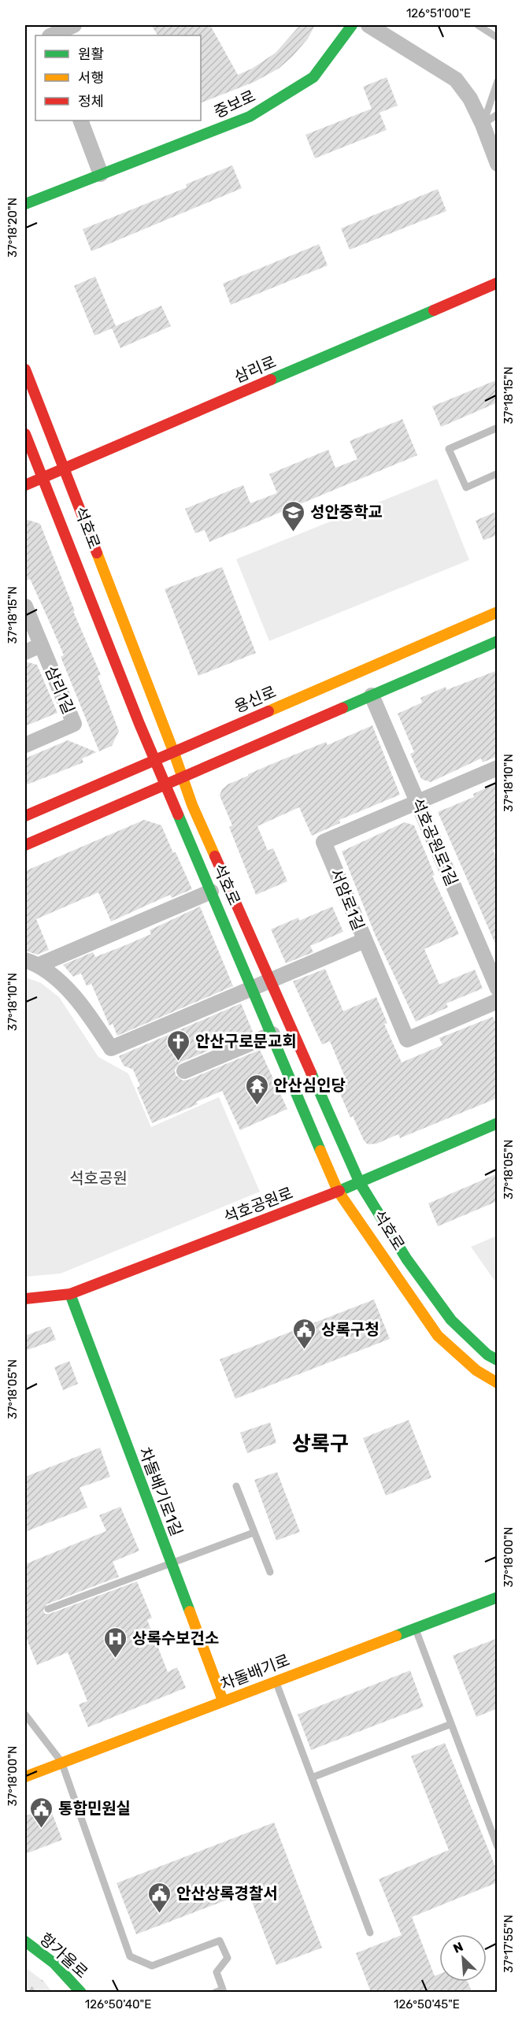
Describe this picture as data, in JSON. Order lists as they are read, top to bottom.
{
  "streets": {
    "main road": [
      "중보로",
      "삼리로",
      "석호로",
      "용신로",
      "석호공원로",
      "차돌배기로1길",
      "차돌배기로",
      "항가울로"
    ],
    "street": ["삼리1길", "석호공원로1길", "서암로1길"]
  },
  "crossings": [
    ["삼리로", "석호로"],
    ["석호로", "용신로"],
    ["석호로", "석호공원로"],
    ["석호공원로1길", "서암로1길"],
    ["석호공원로", "차돌배기로1길"],
    ["차돌배기로1길", "차돌배기로"]
  ],
  "districts": ["상록구"],
  "parks": ["석호공원"],
  "places": {
    "school or university": ["성안중학교"],
    "church": ["안산구로문교회"],
    "temple": ["안산심인당"],
    "public building": ["상록구청", "통합민원실", "안산상록경찰서"],
    "hospital": ["상록수보건소"]
  },
  "legend": ["원활", "서행", "정체"],
  "north": "top left",
  "coordinates": [
    "126°51'00\"E",
    "37°18'20\"N",
    "37°18'15\"N",
    "37°18'10\"N",
    "37°18'05\"N",
    "37°18'00\"N",
    "37°17'55\"N",
    "126°50'40\"E",
    "126°50'45\"E"
  ]
}
